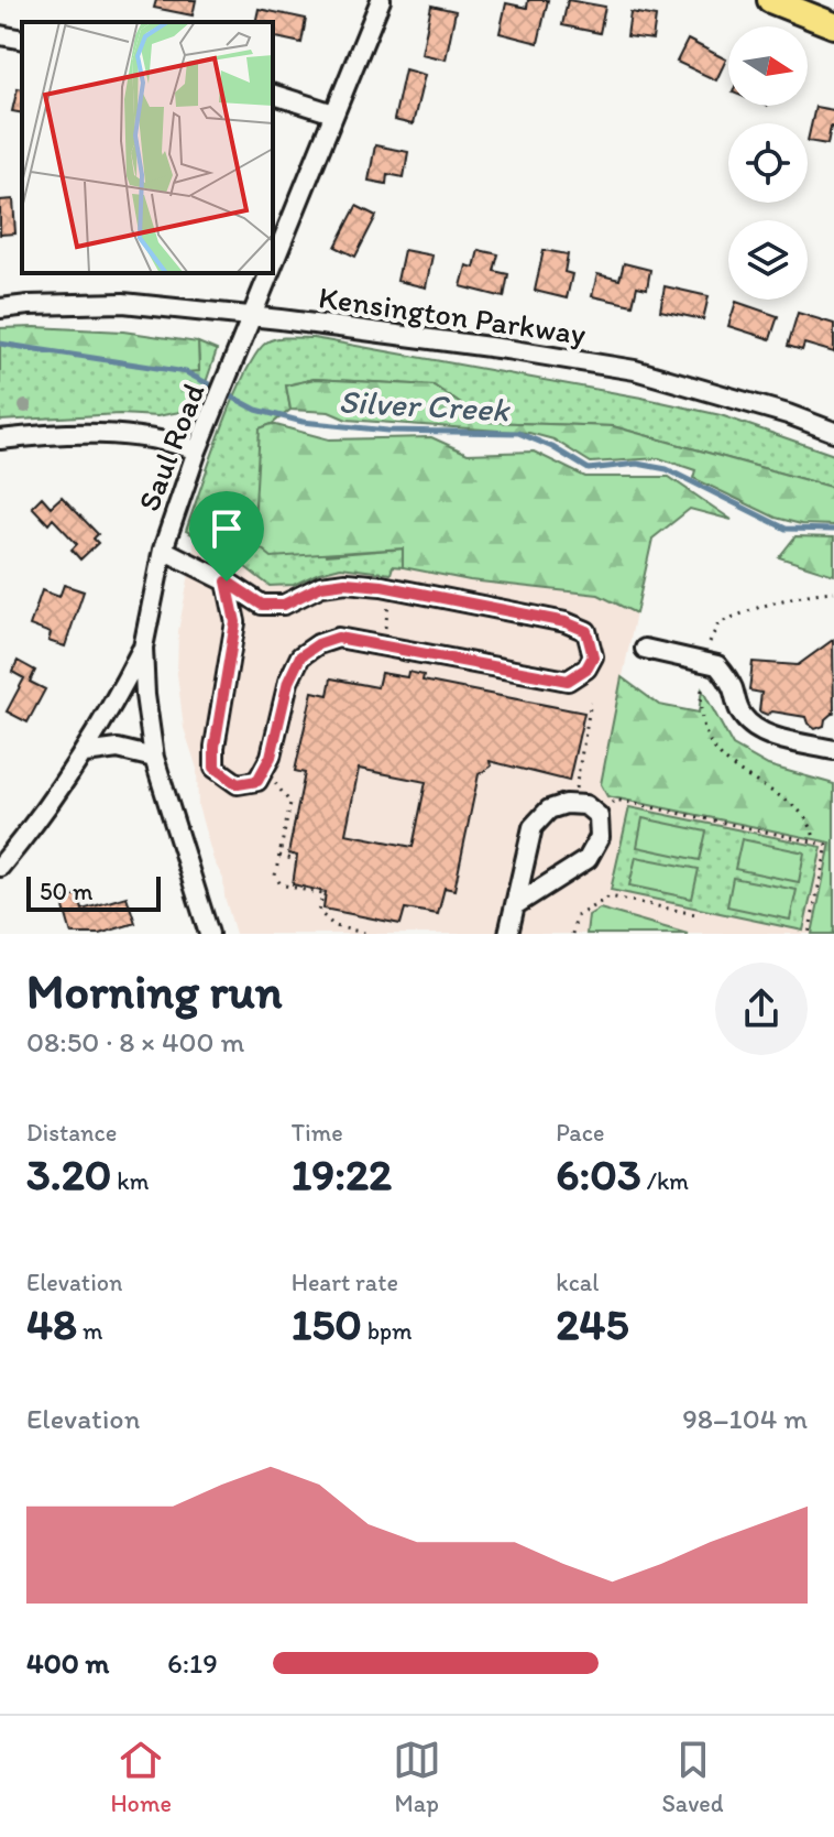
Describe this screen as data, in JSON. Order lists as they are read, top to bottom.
{
  "streets": {
    "street": ["Kensington Parkway", "Saul Road"]
  },
  "crossings": [
    ["Kensington Parkway", "Saul Road"]
  ],
  "water": ["Silver Creek"],
  "scale_bar": "50 m",
  "north": "right",
  "page": {
    "scale": "50 m",
    "heading": ["Morning run", "08:50 · 8 × 400 m"],
    "stats": [
      ["Distance", "3.20 km"],
      ["Time", "19:22"],
      ["Pace", "6:03 /km"],
      ["Elevation", "48 m"],
      ["Heart rate", "150 bpm"],
      ["kcal", "245"]
    ],
    "chart": ["Elevation", "98–104 m"],
    "list": [
      {
        "name": "400 m",
        "note": "6:19"
      }
    ],
    "tabs": ["Home", "Map", "Saved"]
  }
}
